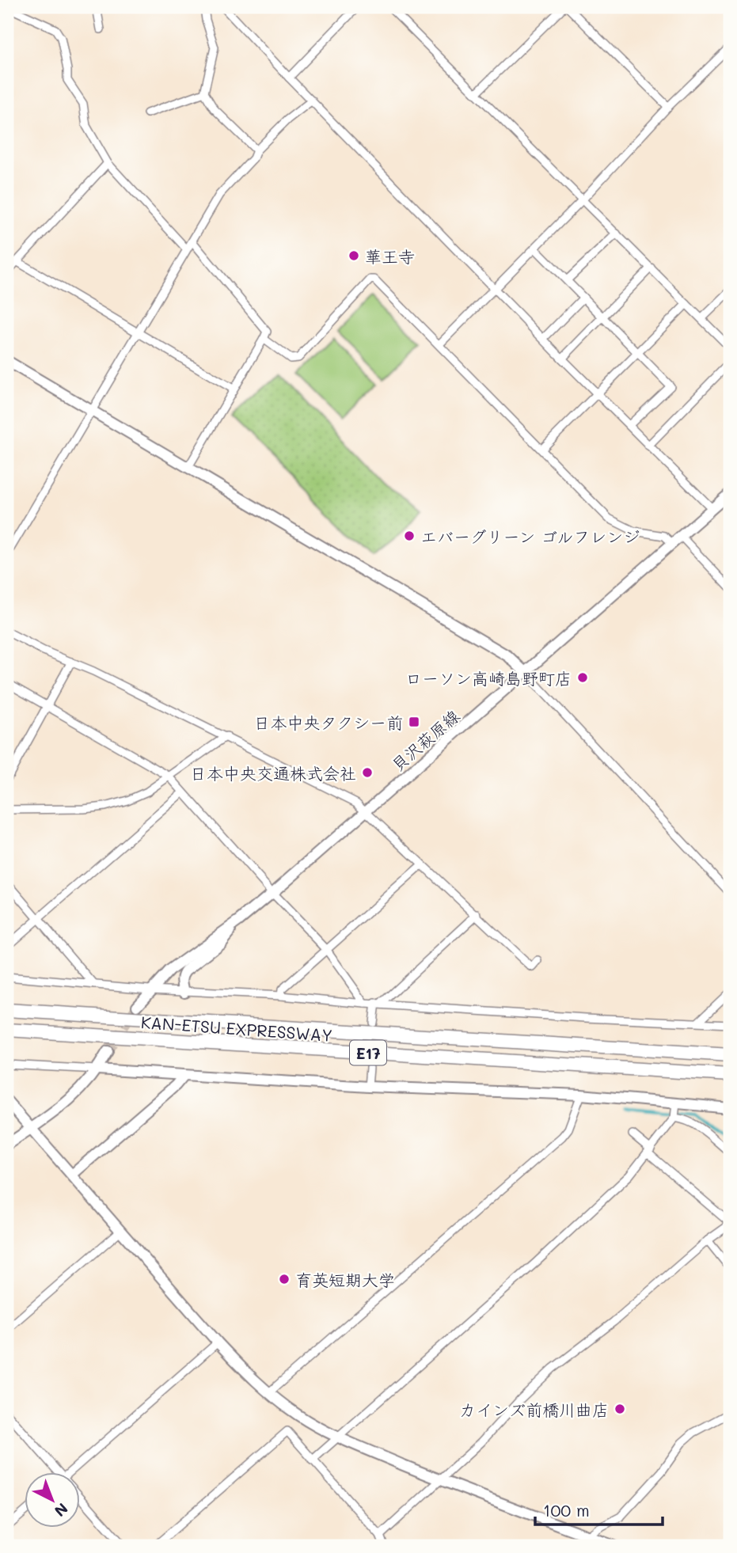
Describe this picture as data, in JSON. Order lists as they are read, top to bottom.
{
  "streets": {
    "highway": ["KAN-ETSU EXPRESSWAY", "E17"],
    "street": ["貝沢萩原線"]
  },
  "places": {
    "other": [
      "華王寺",
      "エバーグリーン ゴルフレンジ",
      "ローソン高崎島野町店",
      "日本中央交通株式会社",
      "育英短期大学",
      "カインズ前橋川曲店"
    ],
    "transit": ["日本中央タクシー前"]
  },
  "scale_bar": "100 m",
  "north": "bottom right"
}
